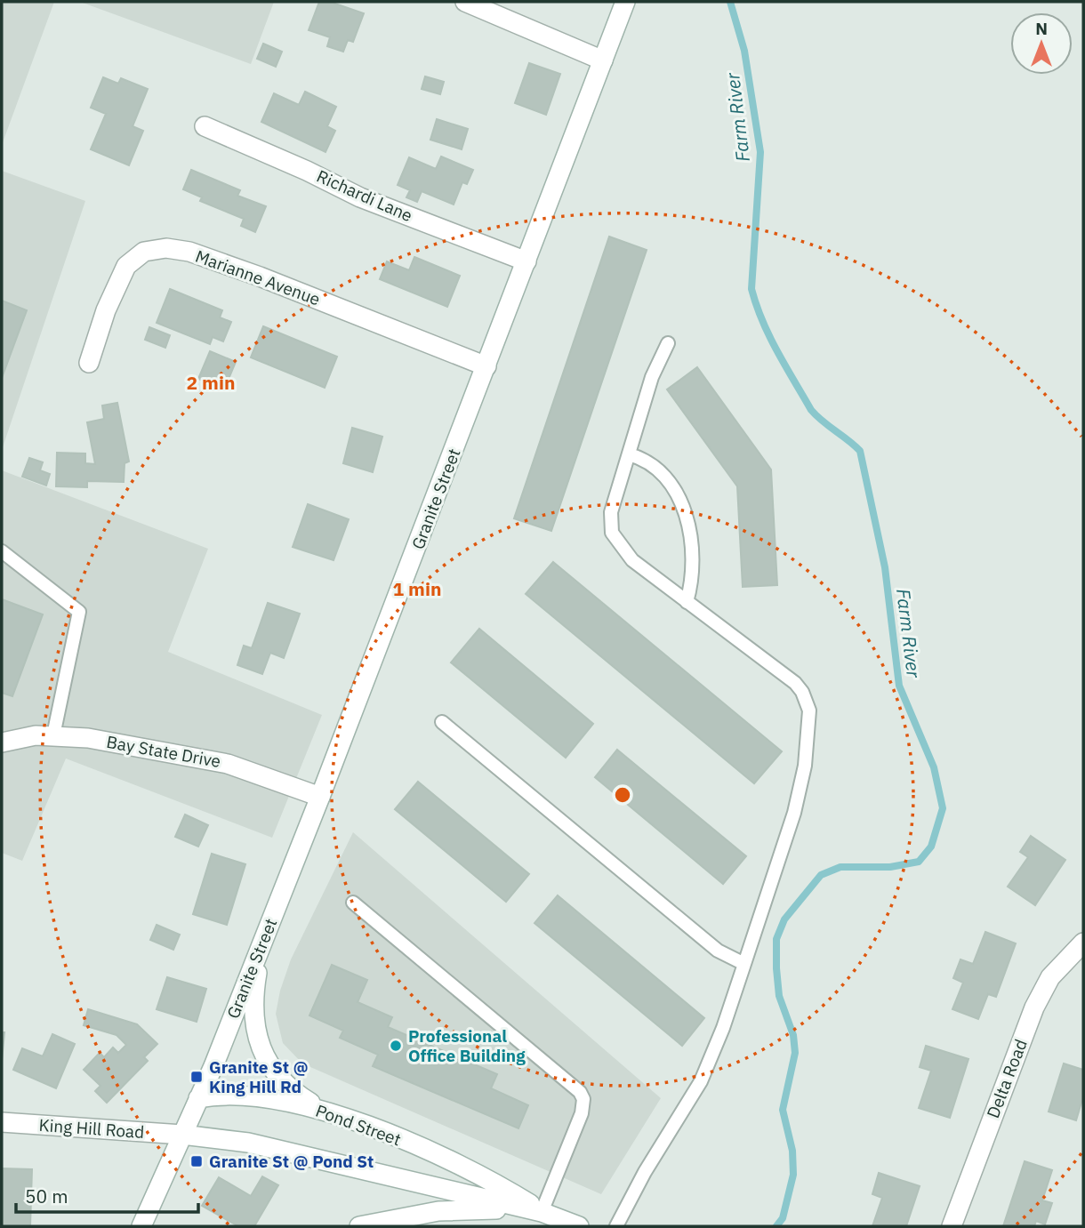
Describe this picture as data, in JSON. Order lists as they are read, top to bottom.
{
  "streets": {
    "main road": [
      "Richardi Lane",
      "Marianne Avenue",
      "Granite Street",
      "Bay State Drive",
      "Delta Road",
      "Pond Street",
      "King Hill Road"
    ]
  },
  "crossings": [
    ["Richardi Lane", "Granite Street"],
    ["Marianne Avenue", "Granite Street"],
    ["Granite Street", "Bay State Drive"],
    ["Granite Street", "Pond Street"],
    ["Pond Street", "King Hill Road"]
  ],
  "water": ["Farm River"],
  "places": {
    "other": ["Professional Office Building"],
    "transit": ["Granite St @ King Hill Rd", "Granite St @ Pond St"]
  },
  "scale_bar": "50 m",
  "north": "top",
  "rings": ["2 min", "1 min"]
}
